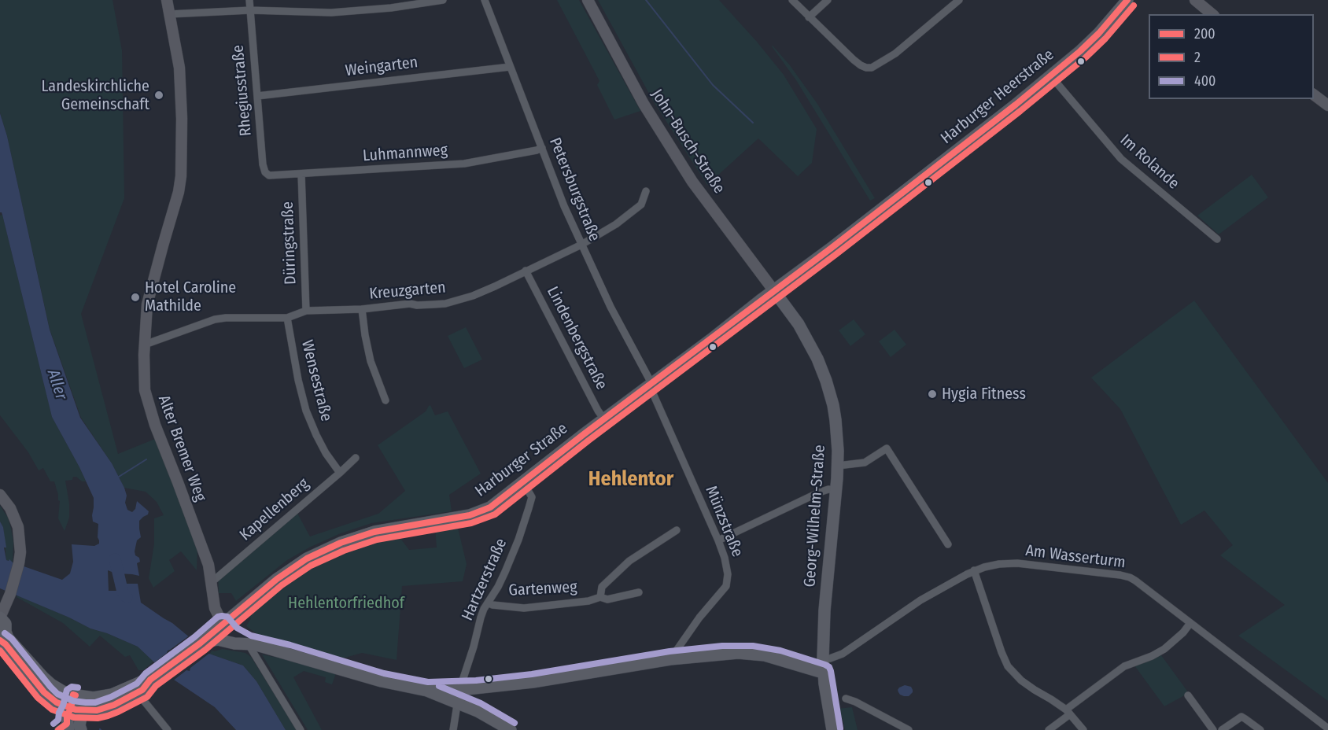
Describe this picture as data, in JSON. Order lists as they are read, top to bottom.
{
  "streets": {
    "main road": ["Harburger Heerstraße", "Harburger Straße", "Georg-Wilhelm-Straße"],
    "street": [
      "Weingarten",
      "Rhegiusstraße",
      "John-Busch-Straße",
      "Luhmannweg",
      "Im Rolande",
      "Petersburgstraße",
      "Düringstraße",
      "Kreuzgarten",
      "Lindenbergstraße",
      "Wensestraße",
      "Alter Bremer Weg",
      "Kapellenberg",
      "Münzstraße",
      "Am Wasserturm",
      "Hartzerstraße",
      "Gartenweg"
    ]
  },
  "crossings": [
    ["Weingarten", "Rhegiusstraße"],
    ["Weingarten", "Petersburgstraße"],
    ["Rhegiusstraße", "Luhmannweg"],
    ["Harburger Heerstraße", "Im Rolande"],
    ["Harburger Heerstraße", "Harburger Straße"],
    ["John-Busch-Straße", "Harburger Straße"],
    ["John-Busch-Straße", "Georg-Wilhelm-Straße"],
    ["Luhmannweg", "Petersburgstraße"],
    ["Luhmannweg", "Düringstraße"],
    ["Petersburgstraße", "Kreuzgarten"],
    ["Petersburgstraße", "Harburger Straße"],
    ["Petersburgstraße", "Münzstraße"],
    ["Düringstraße", "Kreuzgarten"],
    ["Kreuzgarten", "Lindenbergstraße"],
    ["Kreuzgarten", "Wensestraße"],
    ["Kreuzgarten", "Alter Bremer Weg"],
    ["Lindenbergstraße", "Harburger Straße"],
    ["Wensestraße", "Kapellenberg"],
    ["Alter Bremer Weg", "Harburger Straße"],
    ["Alter Bremer Weg", "Kapellenberg"],
    ["Harburger Straße", "Georg-Wilhelm-Straße"],
    ["Harburger Straße", "Münzstraße"],
    ["Harburger Straße", "Hartzerstraße"],
    ["Georg-Wilhelm-Straße", "Am Wasserturm"],
    ["Hartzerstraße", "Gartenweg"]
  ],
  "districts": ["Hehlentor"],
  "water": ["Aller"],
  "parks": ["Hehlentorfriedhof"],
  "places": ["Landeskirchliche Gemeinschaft", "Hotel Caroline Mathilde", "Hygia Fitness"],
  "lines": ["transit line 200", "transit line 2", "transit line 400"],
  "legend": ["200", "2", "400"]
}
